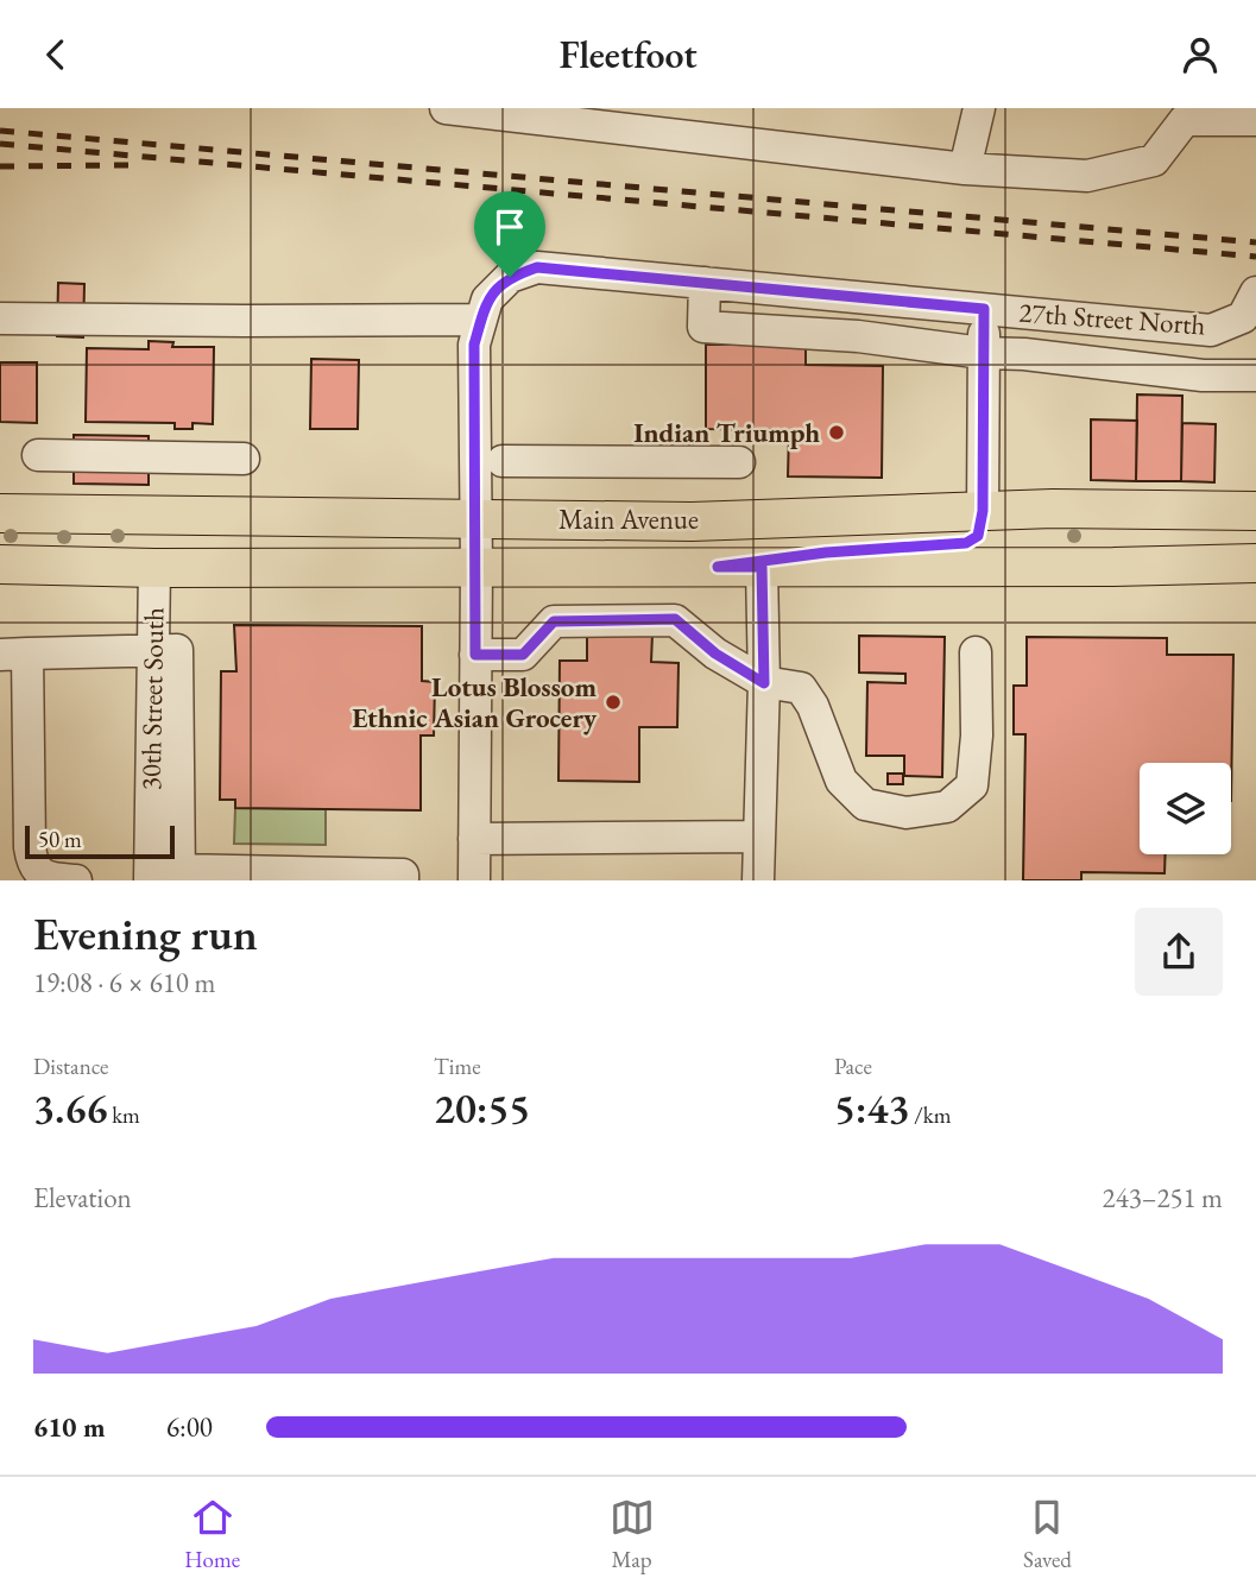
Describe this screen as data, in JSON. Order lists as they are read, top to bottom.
{
  "streets": {
    "main road": ["Main Avenue"],
    "street": ["27th Street North", "30th Street South"]
  },
  "crossings": [
    ["27th Street North", "Main Avenue"],
    ["Main Avenue", "30th Street South"]
  ],
  "places": ["Indian Triumph", "Lotus Blossom Ethnic Asian Grocery"],
  "scale_bar": "50 m",
  "page": {
    "header": "Fleetfoot",
    "scale": "50 m",
    "heading": ["Evening run", "19:08 · 6 × 610 m"],
    "stats": [
      ["Distance", "3.66 km"],
      ["Time", "20:55"],
      ["Pace", "5:43 /km"]
    ],
    "chart": ["Elevation", "243–251 m"],
    "list": [
      {
        "name": "610 m",
        "note": "6:00"
      }
    ],
    "tabs": ["Home", "Map", "Saved"]
  }
}
